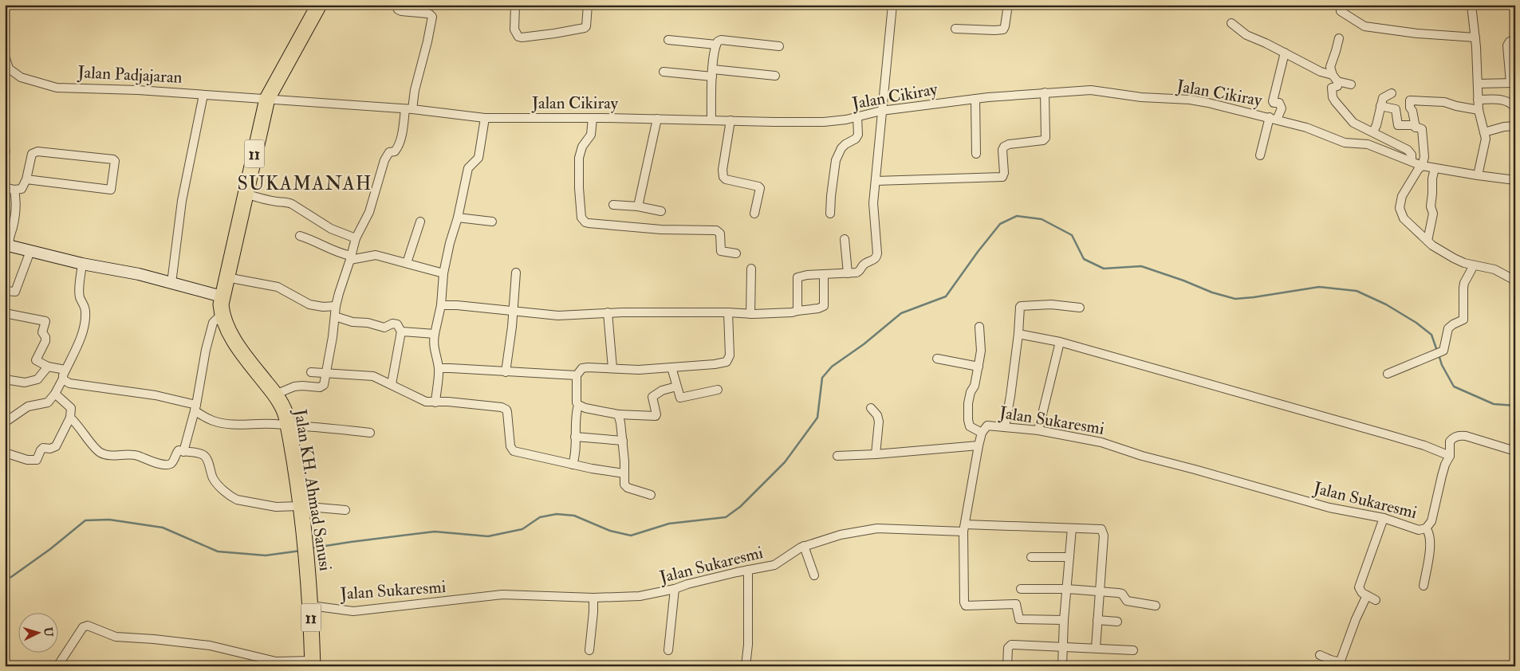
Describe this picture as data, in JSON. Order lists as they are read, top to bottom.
{
  "streets": {
    "highway": ["11", "Jalan KH. Ahmad Sanusi"],
    "street": ["Jalan Padjajaran", "Jalan Cikiray", "Jalan Sukaresmi"]
  },
  "crossings": [
    ["Jalan Padjajaran", "Jalan Cikiray"],
    ["Jalan Padjajaran", "11"],
    ["Jalan Cikiray", "11"],
    ["11", "Jalan KH. Ahmad Sanusi"],
    ["Jalan Sukaresmi", "Jalan KH. Ahmad Sanusi"]
  ],
  "districts": ["SUKAMANAH"],
  "north": "right"
}
